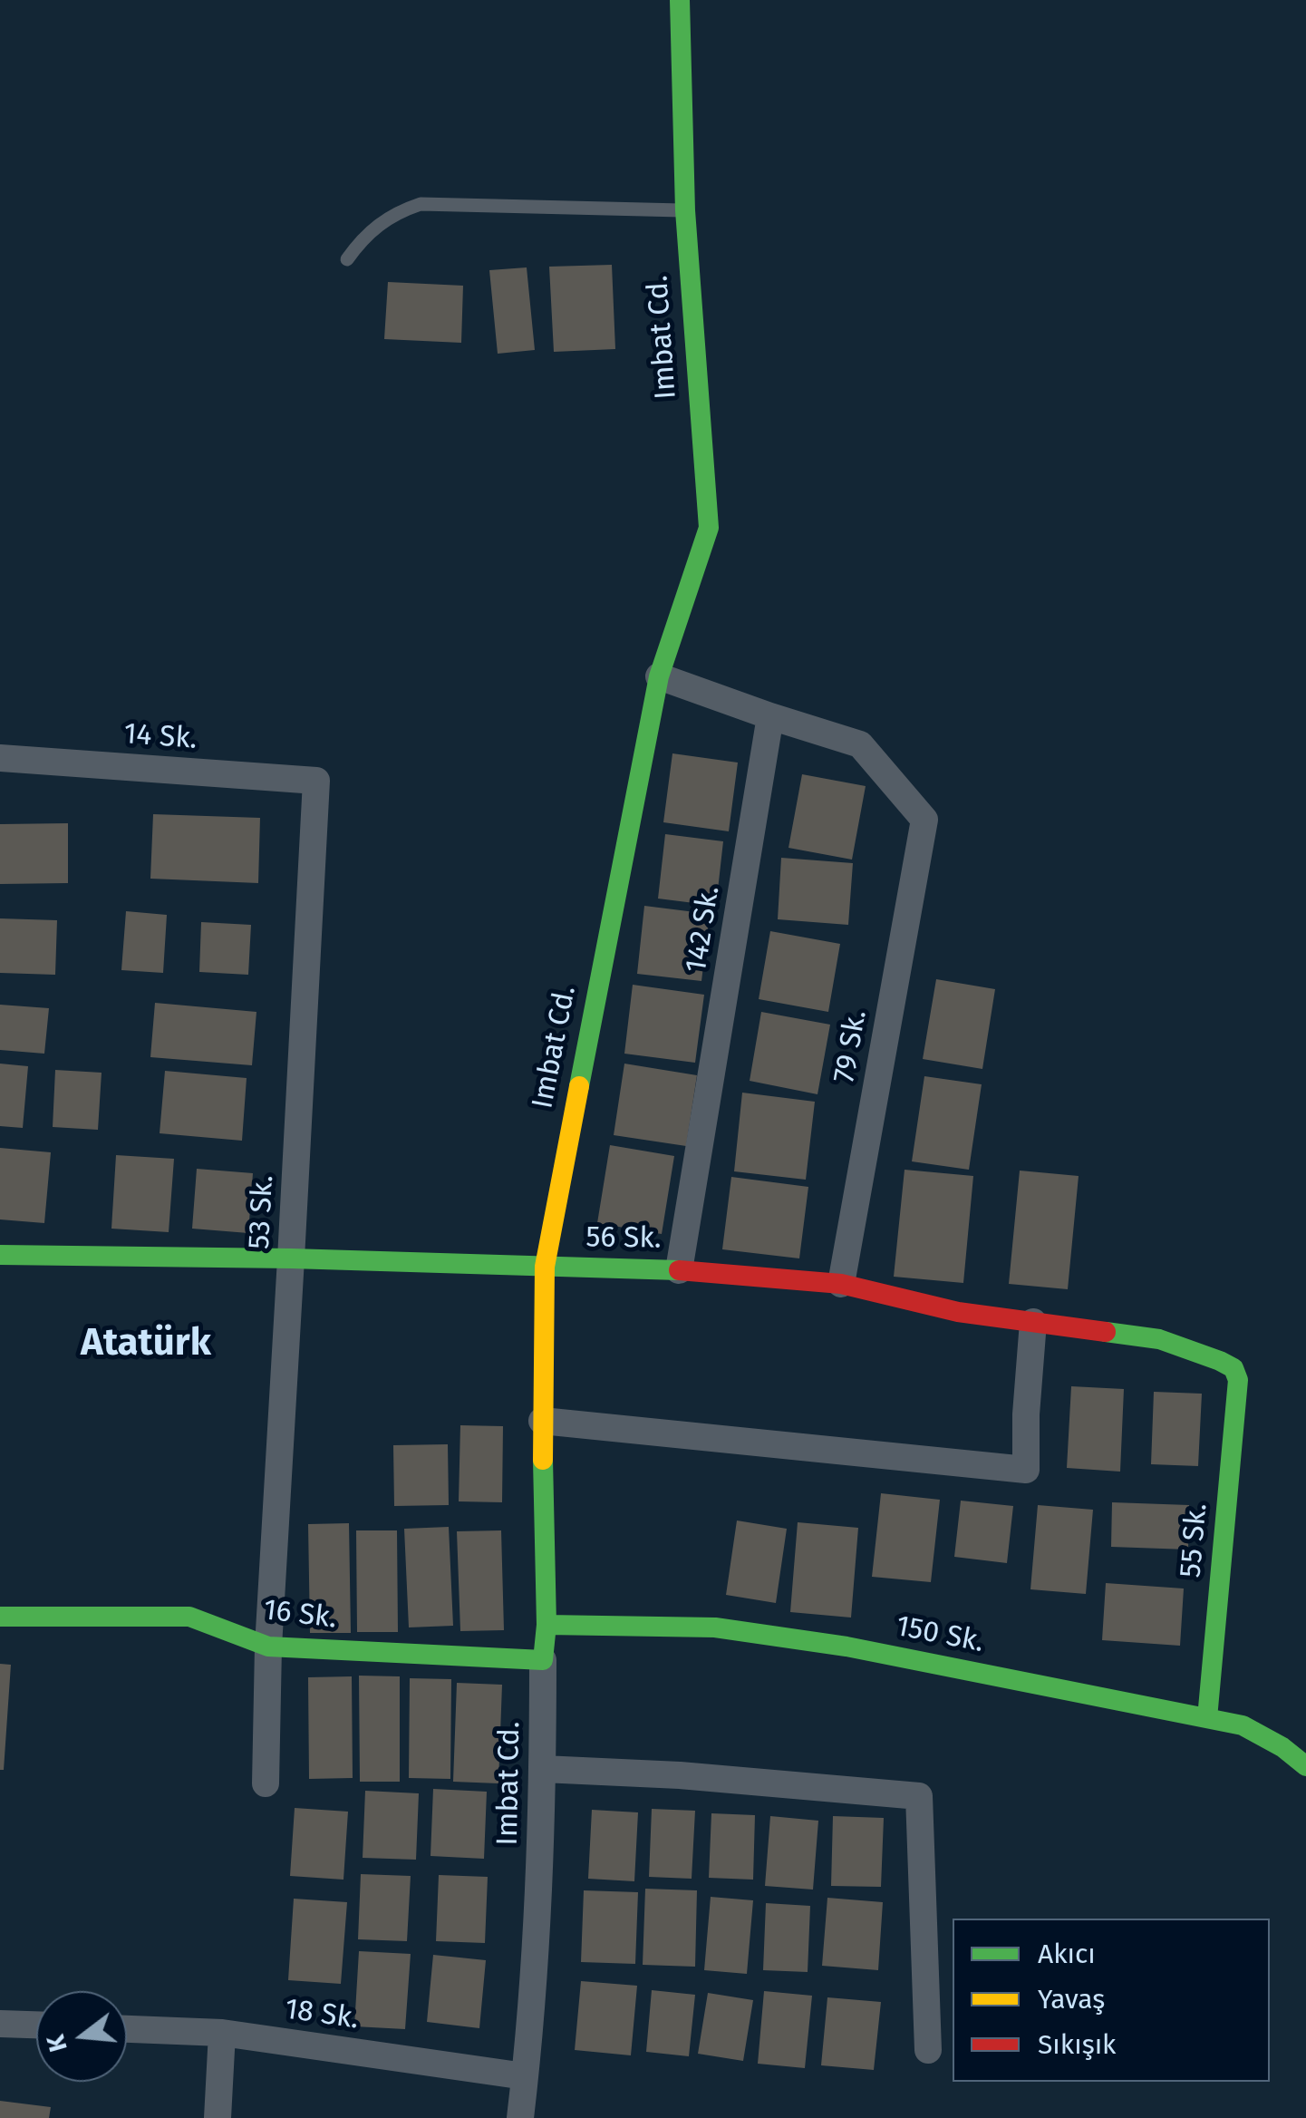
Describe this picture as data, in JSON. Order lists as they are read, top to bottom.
{
  "streets": {
    "street": [
      "Imbat Cd.",
      "14 Sk.",
      "142 Sk.",
      "79 Sk.",
      "53 Sk.",
      "56 Sk.",
      "55 Sk.",
      "16 Sk.",
      "150 Sk.",
      "18 Sk."
    ]
  },
  "crossings": [
    ["Imbat Cd.", "56 Sk."],
    ["Imbat Cd.", "16 Sk."],
    ["Imbat Cd.", "150 Sk."],
    ["Imbat Cd.", "18 Sk."],
    ["14 Sk.", "53 Sk."],
    ["142 Sk.", "79 Sk."],
    ["142 Sk.", "56 Sk."],
    ["79 Sk.", "56 Sk."],
    ["53 Sk.", "56 Sk."],
    ["53 Sk.", "16 Sk."],
    ["56 Sk.", "55 Sk."],
    ["55 Sk.", "150 Sk."]
  ],
  "districts": ["Atatürk"],
  "legend": ["Akıcı", "Yavaş", "Sıkışık"],
  "north": "left"
}
